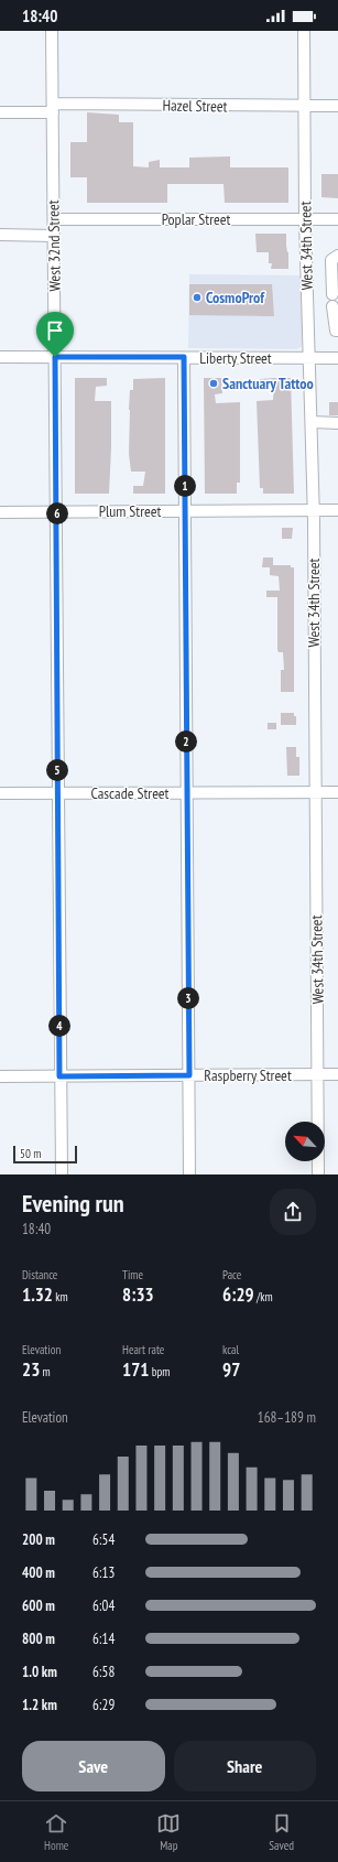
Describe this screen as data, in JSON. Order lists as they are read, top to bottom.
{
  "streets": {
    "street": [
      "Hazel Street",
      "Poplar Street",
      "West 32nd Street",
      "West 34th Street",
      "Liberty Street",
      "Plum Street",
      "Cascade Street",
      "Raspberry Street"
    ]
  },
  "crossings": [
    ["Hazel Street", "West 32nd Street"],
    ["Hazel Street", "West 34th Street"],
    ["Poplar Street", "West 32nd Street"],
    ["Poplar Street", "West 34th Street"],
    ["West 32nd Street", "Liberty Street"],
    ["West 32nd Street", "Plum Street"],
    ["West 32nd Street", "Cascade Street"],
    ["West 32nd Street", "Raspberry Street"],
    ["West 34th Street", "Liberty Street"],
    ["West 34th Street", "Plum Street"],
    ["West 34th Street", "Cascade Street"],
    ["West 34th Street", "Raspberry Street"]
  ],
  "places": ["CosmoProf", "Sanctuary Tattoo"],
  "scale_bar": "50 m",
  "north": "top left",
  "page": {
    "status": "18:40",
    "pins": [
      "1",
      "6",
      "2",
      "5",
      "3",
      "4"
    ],
    "scale": "50 m",
    "heading": ["Evening run", "18:40"],
    "stats": [
      ["Distance", "1.32 km"],
      ["Time", "8:33"],
      ["Pace", "6:29 /km"],
      ["Elevation", "23 m"],
      ["Heart rate", "171 bpm"],
      ["kcal", "97"]
    ],
    "chart": ["Elevation", "168–189 m"],
    "list": [
      {
        "name": "200 m",
        "note": "6:54"
      },
      {
        "name": "400 m",
        "note": "6:13"
      },
      {
        "name": "600 m",
        "note": "6:04"
      },
      {
        "name": "800 m",
        "note": "6:14"
      },
      {
        "name": "1.0 km",
        "note": "6:58"
      },
      {
        "name": "1.2 km",
        "note": "6:29"
      }
    ],
    "buttons": ["Save", "Share"],
    "tabs": ["Home", "Map", "Saved"]
  }
}
